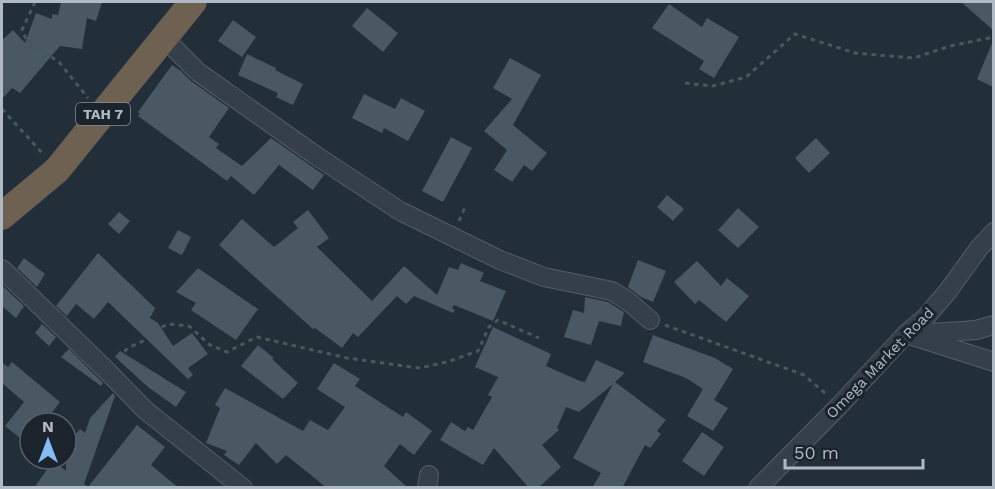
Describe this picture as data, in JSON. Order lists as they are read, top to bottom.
{
  "streets": {
    "highway": ["TAH 7"],
    "street": ["Omega Market Road"]
  },
  "scale_bar": "50 m",
  "north": "top"
}
